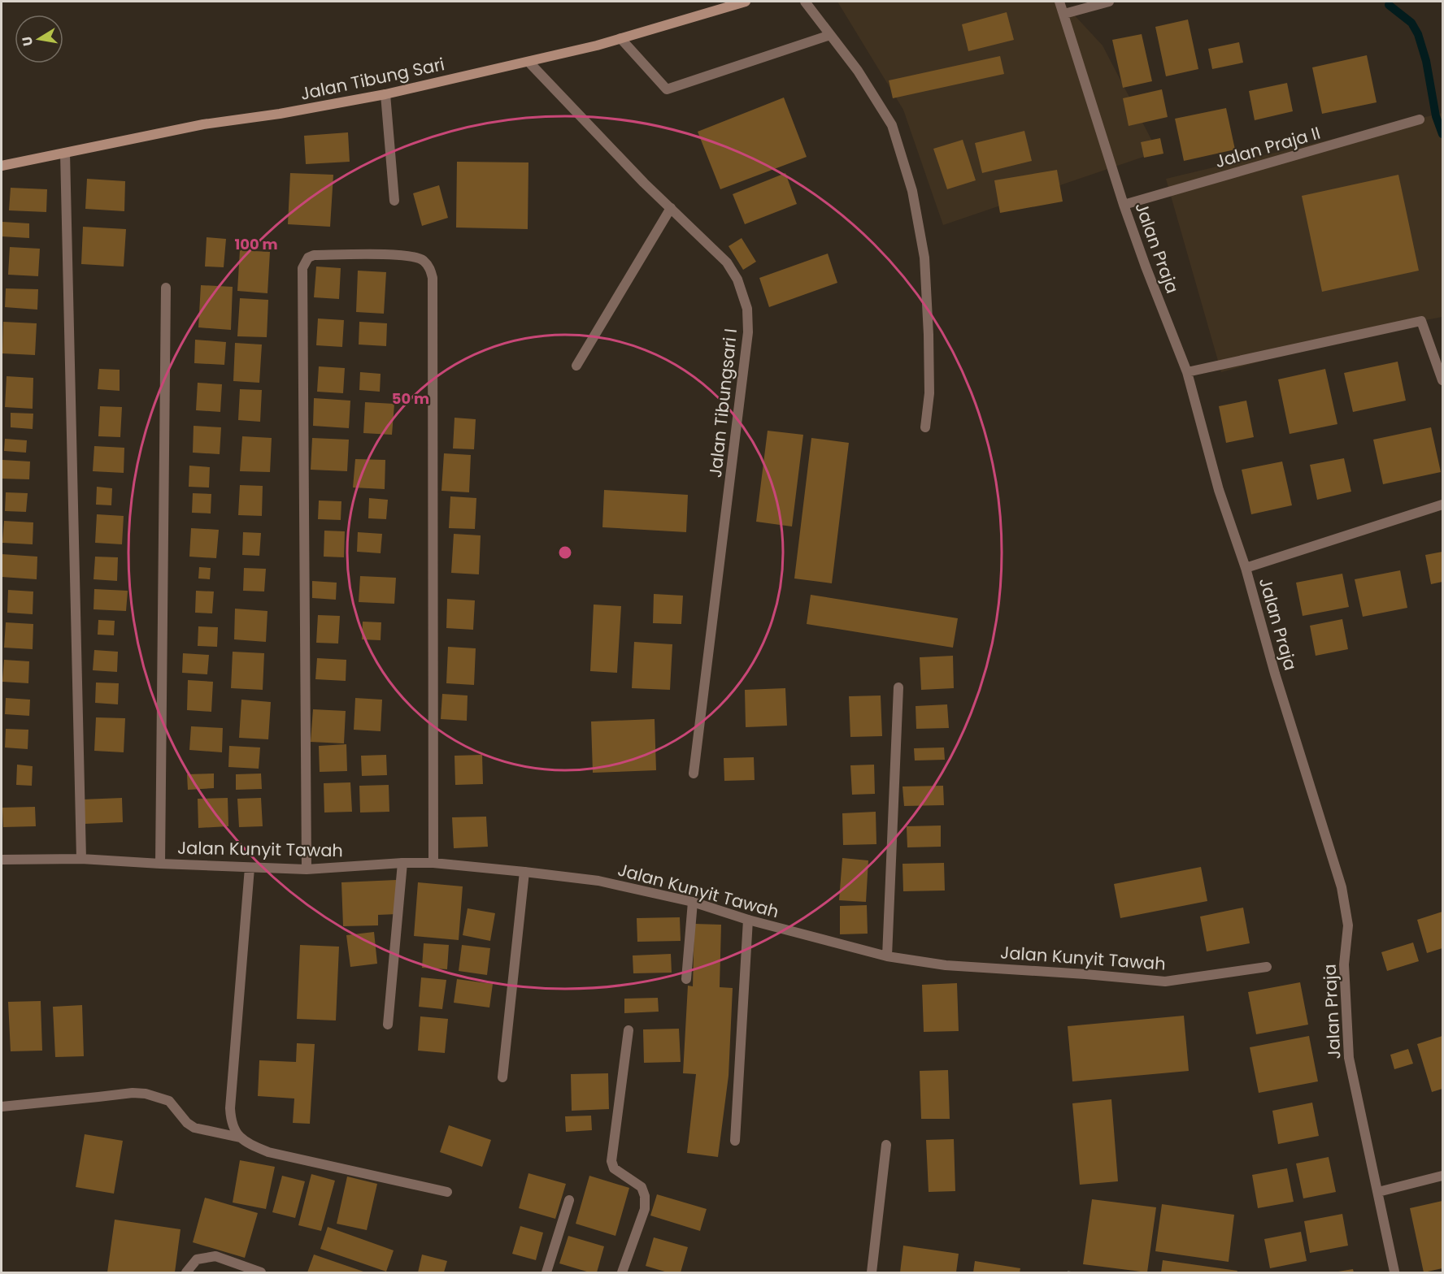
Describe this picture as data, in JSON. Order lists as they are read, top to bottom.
{
  "streets": {
    "street": [
      "Jalan Tibung Sari",
      "Jalan Praja II",
      "Jalan Praja",
      "Jalan Tibungsari I",
      "Jalan Kunyit Tawah"
    ]
  },
  "crossings": [
    ["Jalan Tibung Sari", "Jalan Tibungsari I"],
    ["Jalan Praja II", "Jalan Praja"]
  ],
  "north": "left",
  "rings": ["100 m", "50 m"]
}
